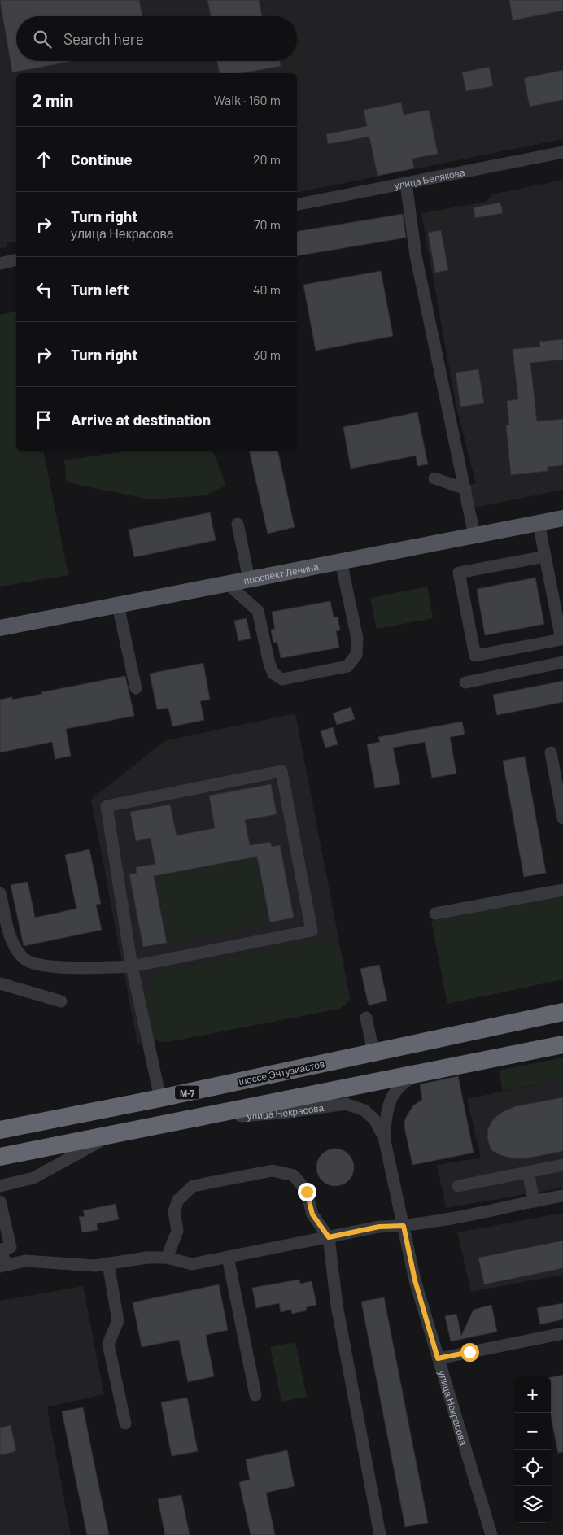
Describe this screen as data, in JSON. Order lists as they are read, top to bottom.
{
  "streets": {
    "highway": ["шоссе Энтузиастов", "М-7"],
    "main road": ["проспект Ленина"],
    "street": ["улица Белякова", "улица Некрасова"]
  },
  "page": {
    "search": "Search here",
    "heading": ["2 min", "Walk · 160 m"],
    "list": [
      ["Continue", "20 m"],
      ["Turn right", "улица Некрасова", "70 m"],
      ["Turn left", "40 m"],
      ["Turn right", "30 m"],
      "Arrive at destination"
    ],
    "map_buttons": ["+", "−"]
  }
}
